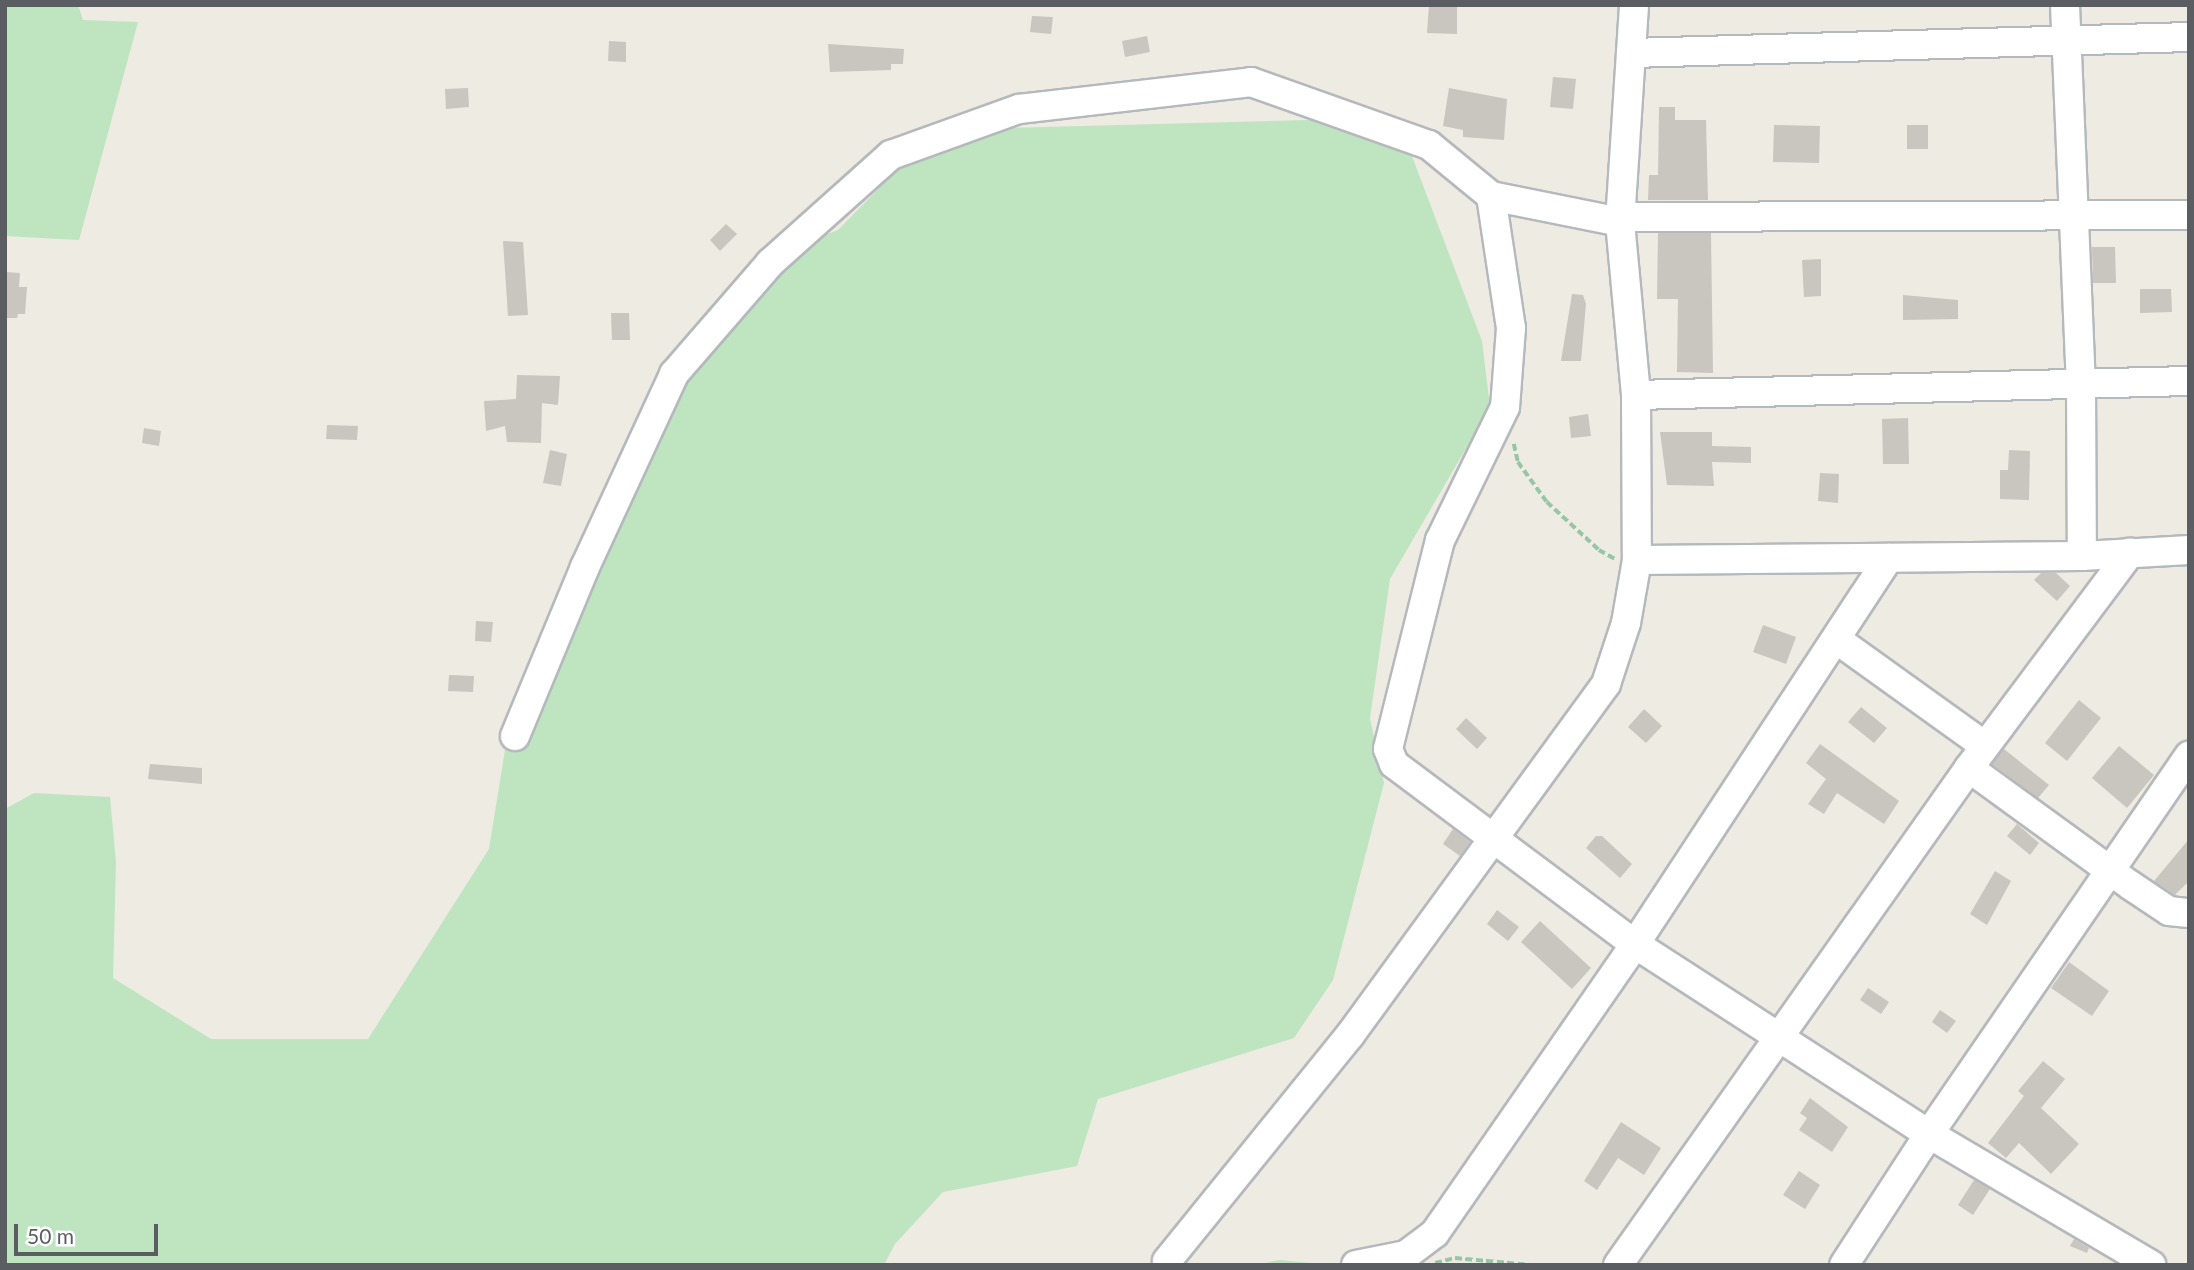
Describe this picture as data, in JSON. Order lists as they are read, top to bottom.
{
  "scale_bar": "50 m"
}
